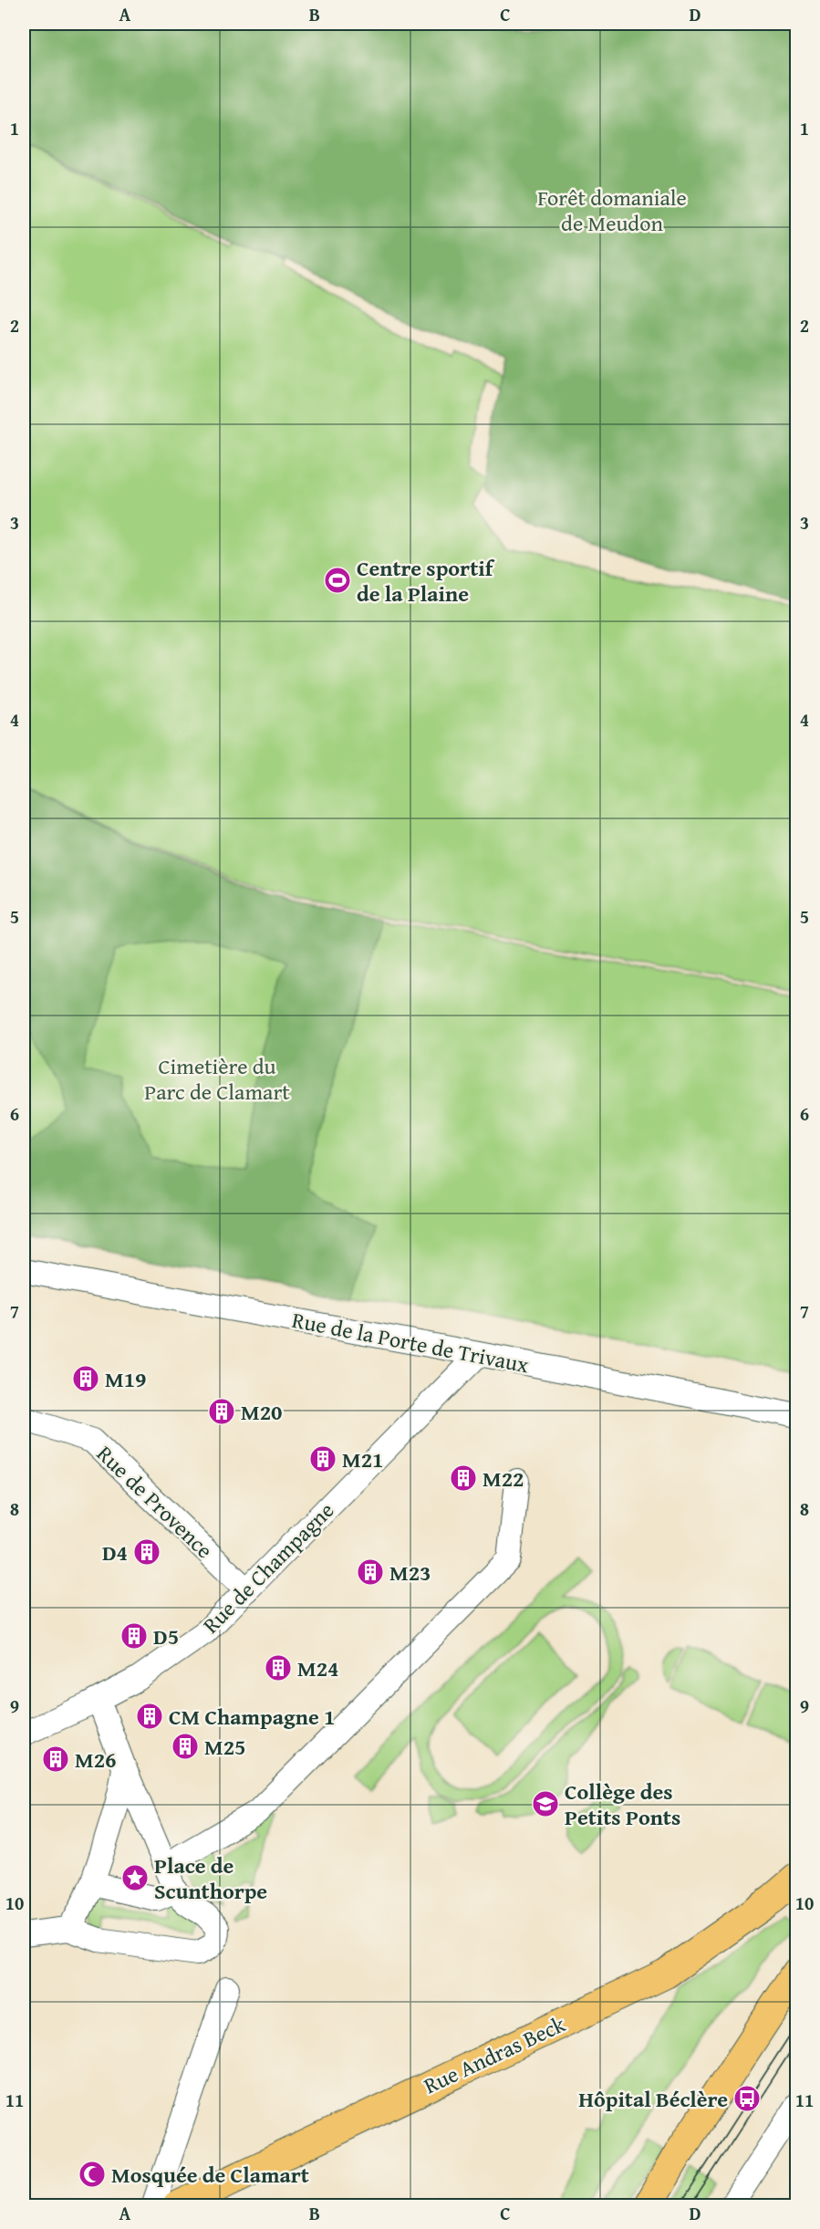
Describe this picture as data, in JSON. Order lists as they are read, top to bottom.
{
  "streets": {
    "main road": ["Rue Andras Beck"],
    "street": ["Rue de la Porte de Trivaux", "Rue de Provence", "Rue de Champagne"]
  },
  "crossings": [
    ["Rue de la Porte de Trivaux", "Rue de Champagne"],
    ["Rue de Provence", "Rue de Champagne"]
  ],
  "parks": ["Forêt domaniale de Meudon", "Cimetière du Parc de Clamart"],
  "places": {
    "sports": ["Centre sportif de la Plaine"],
    "building": [
      "M19",
      "M20",
      "M21",
      "M22",
      "D4",
      "M23",
      "D5",
      "M24",
      "CM Champagne 1",
      "M25",
      "M26"
    ],
    "school or university": ["Collège des Petits Ponts"],
    "place": ["Place de Scunthorpe"],
    "bus stop": ["Hôpital Béclère"],
    "mosque": ["Mosquée de Clamart"]
  },
  "grid": {
    "columns": [
      "A",
      "B",
      "C",
      "D"
    ],
    "rows": [
      "1",
      "2",
      "3",
      "4",
      "5",
      "6",
      "7",
      "8",
      "9",
      "10",
      "11"
    ]
  }
}
